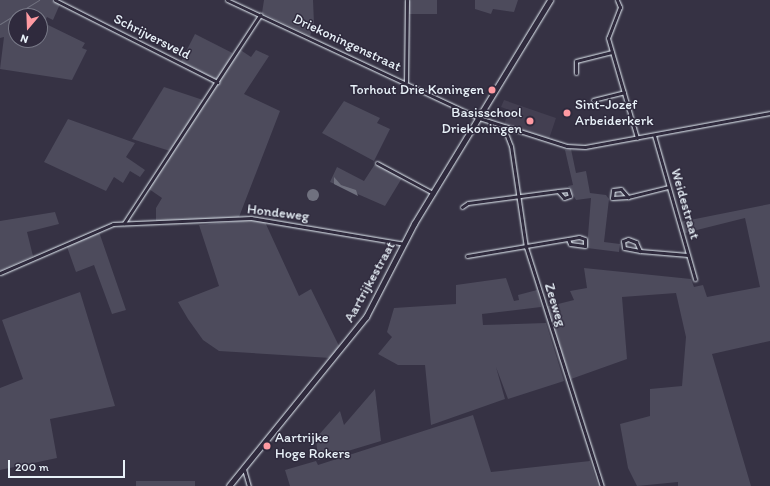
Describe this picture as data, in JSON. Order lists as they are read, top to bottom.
{
  "streets": {
    "street": [
      "Schrijversveld",
      "Driekoningenstraat",
      "Weidestraat",
      "Hondeweg",
      "Aartrijkestraat",
      "Zeeweg"
    ]
  },
  "crossings": [
    ["Driekoningenstraat", "Weidestraat"],
    ["Driekoningenstraat", "Aartrijkestraat"],
    ["Driekoningenstraat", "Zeeweg"],
    ["Hondeweg", "Aartrijkestraat"]
  ],
  "places": [
    "Torhout Drie Koningen",
    "Sint-Jozef Arbeiderkerk",
    "Basisschool Driekoningen",
    "Aartrijke Hoge Rokers"
  ],
  "scale_bar": "200 m",
  "north": "bottom"
}
